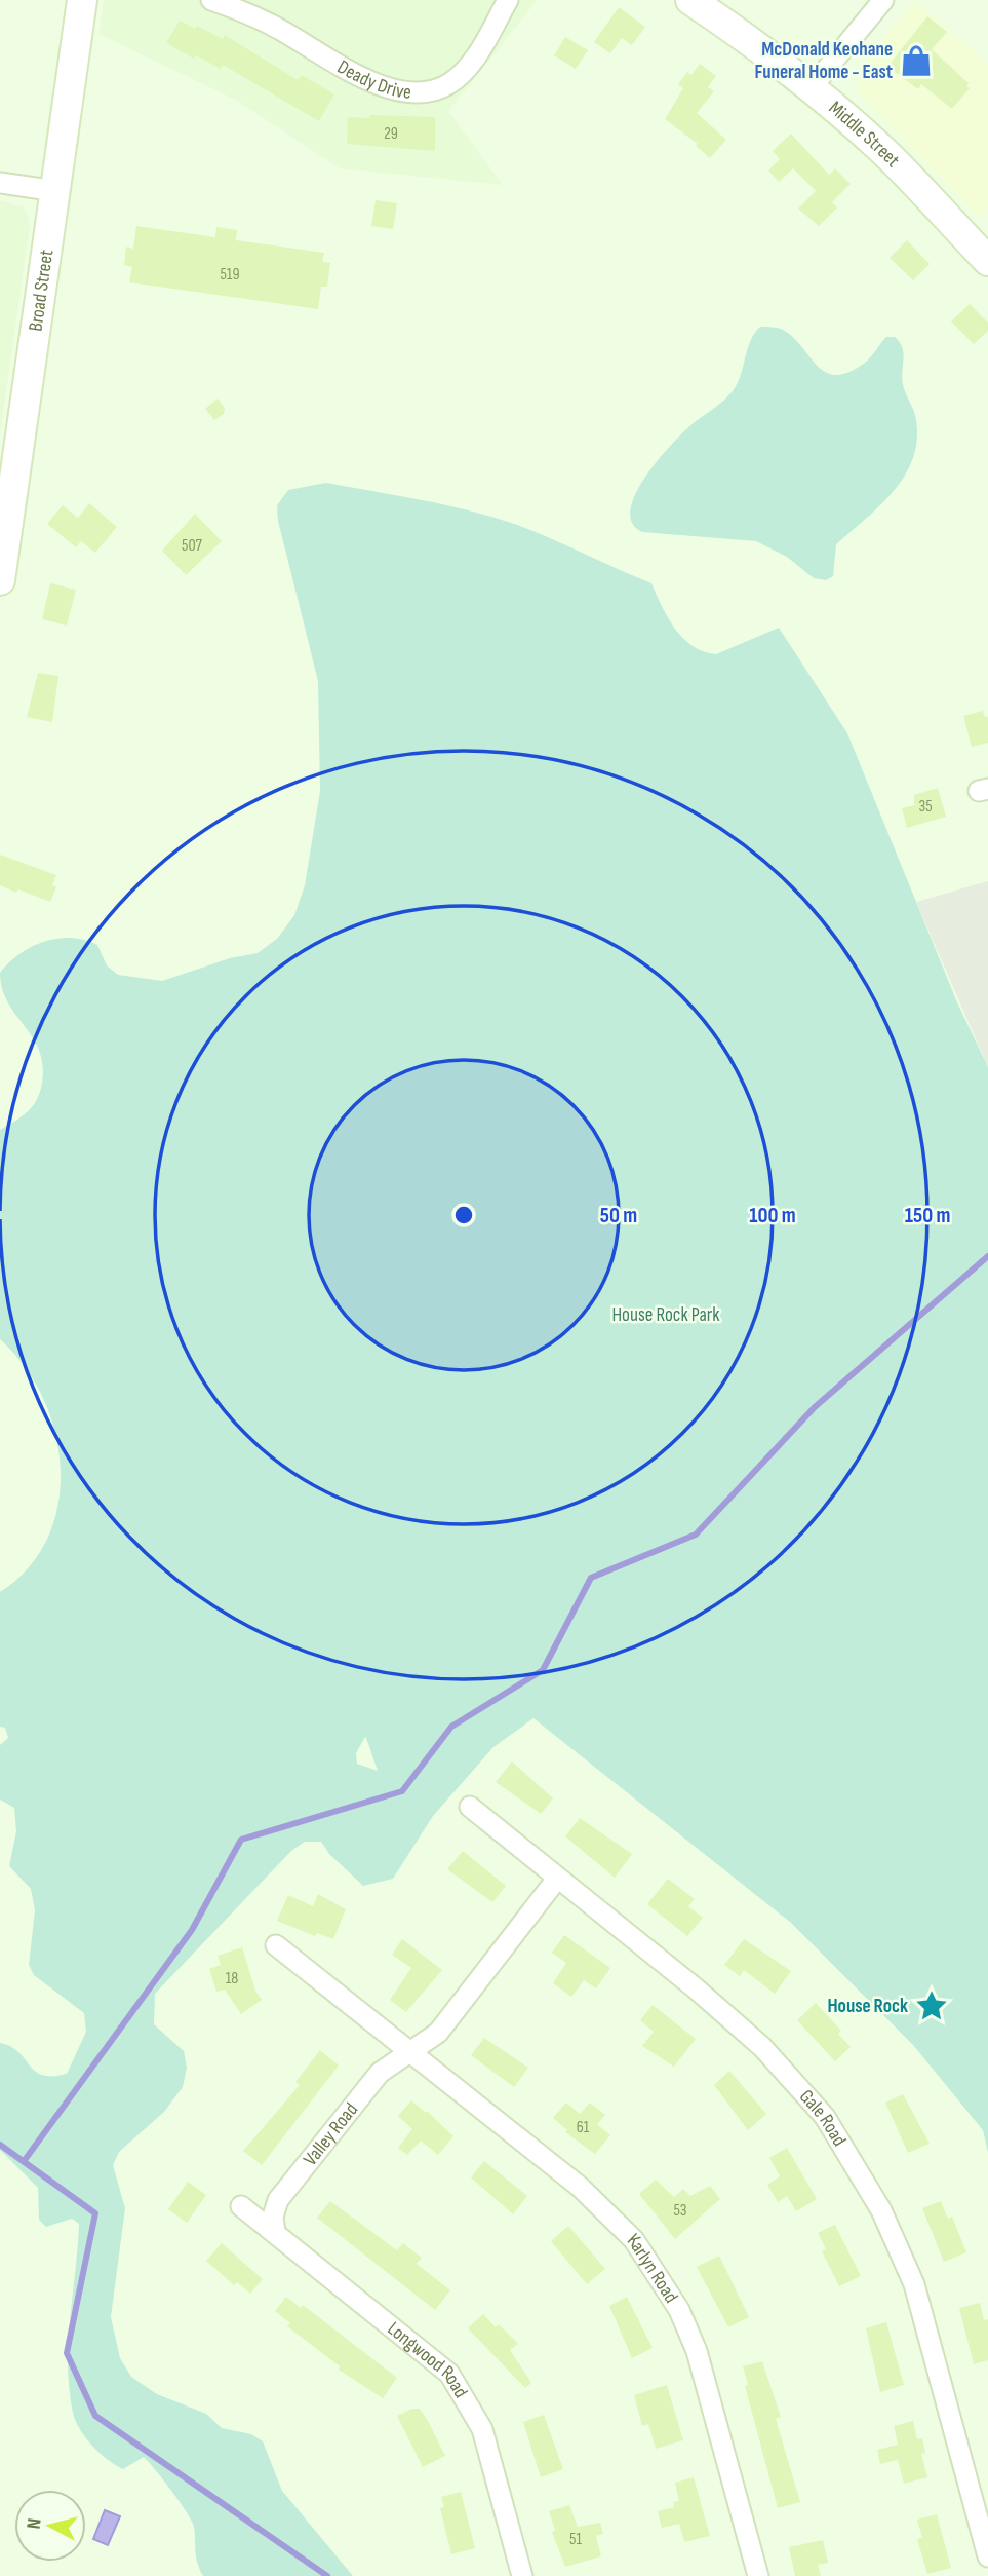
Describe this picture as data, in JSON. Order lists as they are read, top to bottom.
{
  "streets": {
    "main road": ["Middle Street", "Broad Street"],
    "street": [
      "Deady Drive",
      "Gale Road",
      "Valley Road",
      "Karlyn Road",
      "Longwood Road"
    ]
  },
  "crossings": [
    ["Gale Road", "Valley Road"],
    ["Valley Road", "Karlyn Road"],
    ["Valley Road", "Longwood Road"]
  ],
  "parks": ["House Rock Park"],
  "places": {
    "shop": ["McDonald Keohane Funeral Home - East"],
    "place": ["House Rock"]
  },
  "house_numbers": [
    "29",
    "519",
    "507",
    "35",
    "18",
    "61",
    "53",
    "51"
  ],
  "north": "left",
  "rings": ["50 m", "100 m", "150 m"]
}
